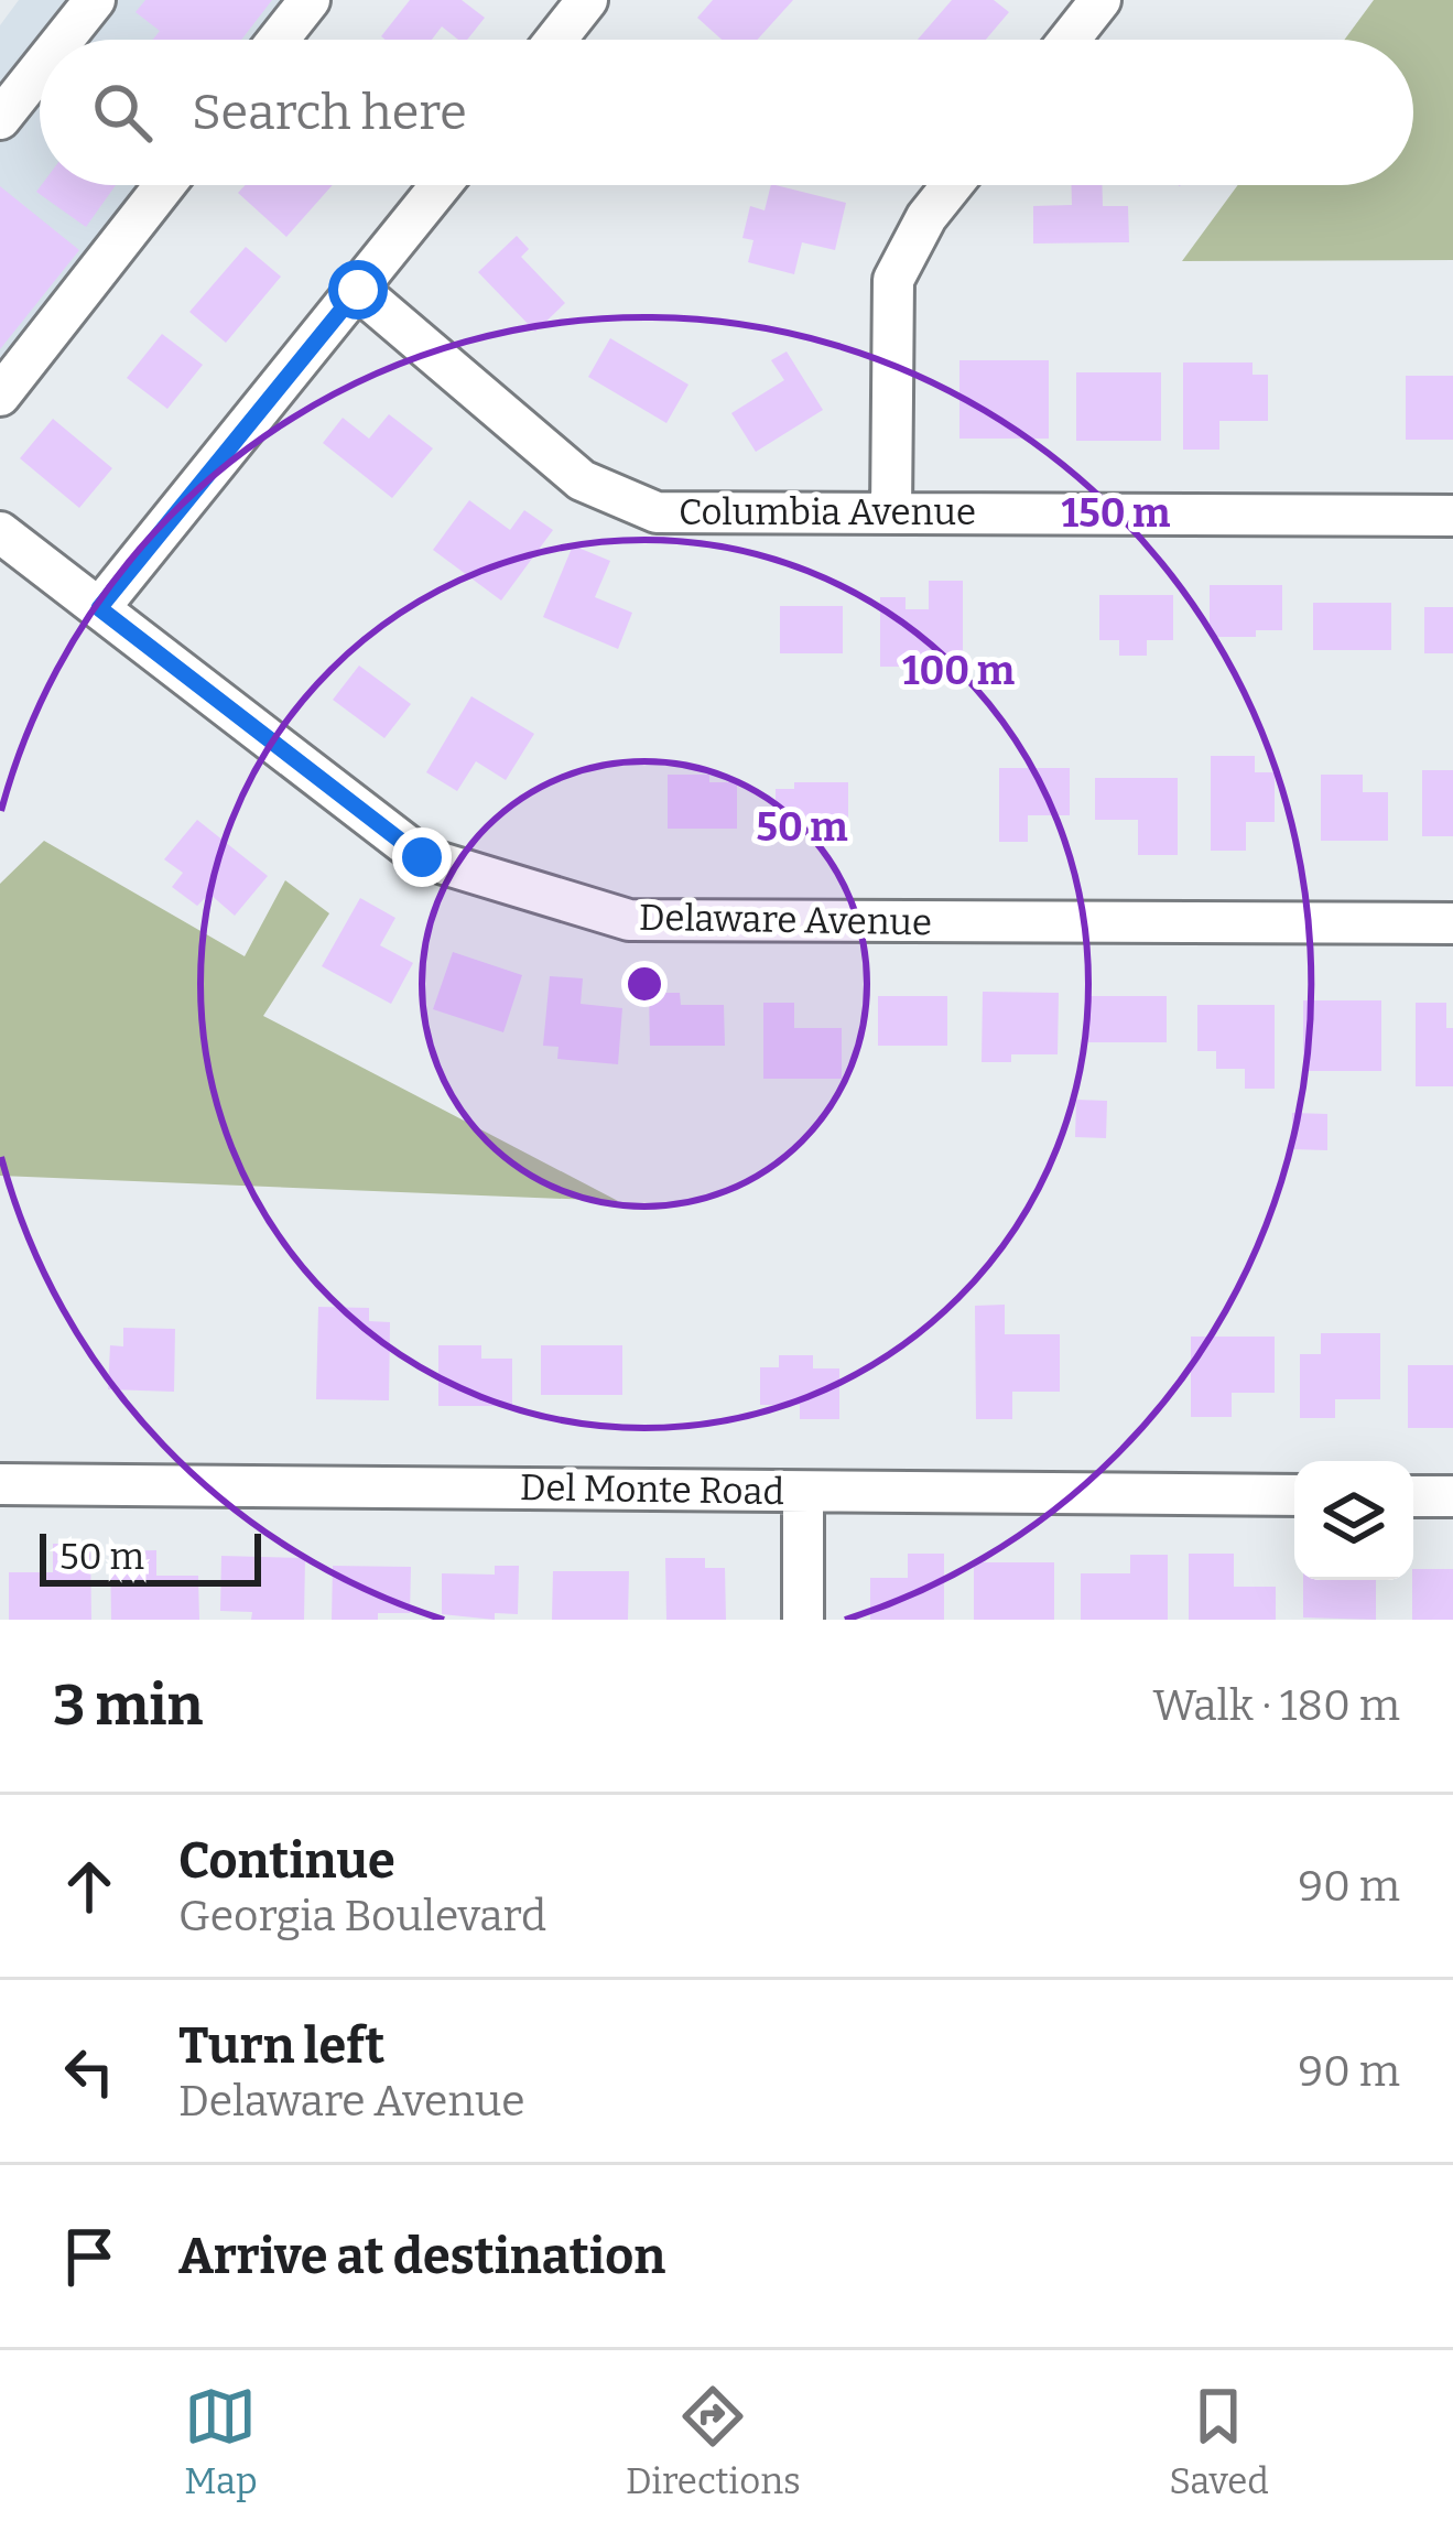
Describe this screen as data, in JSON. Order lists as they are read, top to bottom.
{
  "streets": {
    "street": ["Columbia Avenue", "Delaware Avenue", "Del Monte Road"]
  },
  "scale_bar": "50 m",
  "page": {
    "search": "Search here",
    "scale": "50 m",
    "heading": ["3 min", "Walk · 180 m"],
    "list": [
      ["Continue", "Georgia Boulevard", "90 m"],
      ["Turn left", "Delaware Avenue", "90 m"],
      "Arrive at destination"
    ],
    "nav": ["Map", "Directions", "Saved"]
  },
  "rings": ["150 m", "100 m", "50 m"]
}
